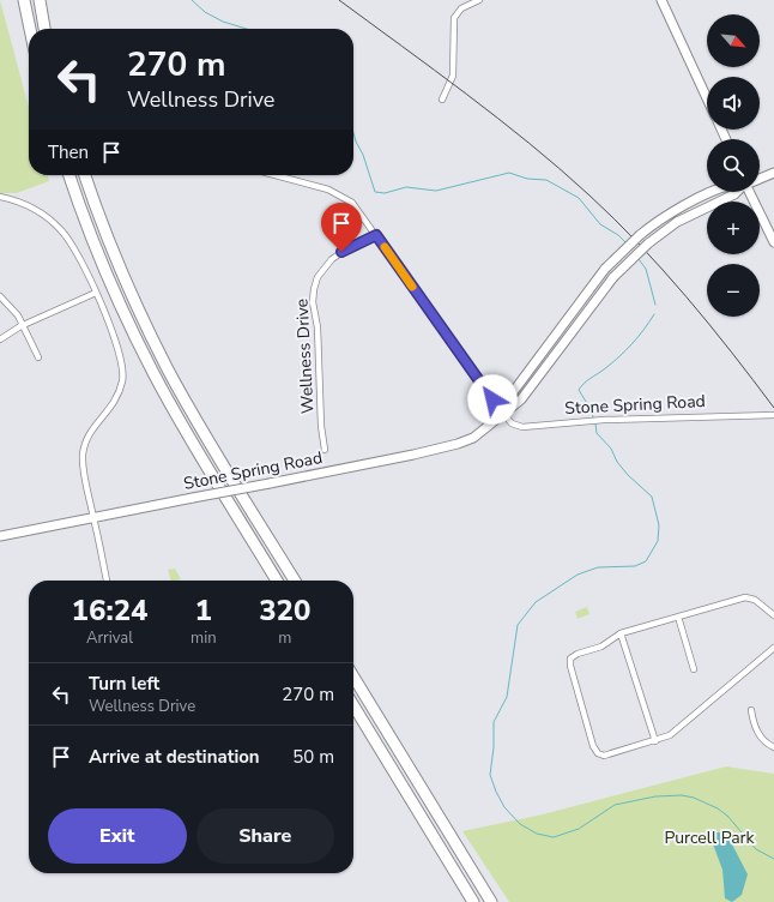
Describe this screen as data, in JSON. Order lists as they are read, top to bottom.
{
  "streets": {
    "main road": ["Stone Spring Road"],
    "street": ["Wellness Drive"]
  },
  "parks": ["Purcell Park"],
  "north": "bottom right",
  "page": {
    "map_buttons": ["+", "−"],
    "turn": ["270 m", "Wellness Drive"],
    "then": "Then",
    "eta": [
      "16:24",
      "Arrival",
      "1",
      "min",
      "320",
      "m"
    ],
    "list": [
      {
        "name": "Turn left",
        "note": "Wellness Drive",
        "value": "270 m"
      },
      {
        "name": "Arrive at destination",
        "value": "50 m"
      }
    ],
    "buttons": ["Exit", "Share"]
  }
}
